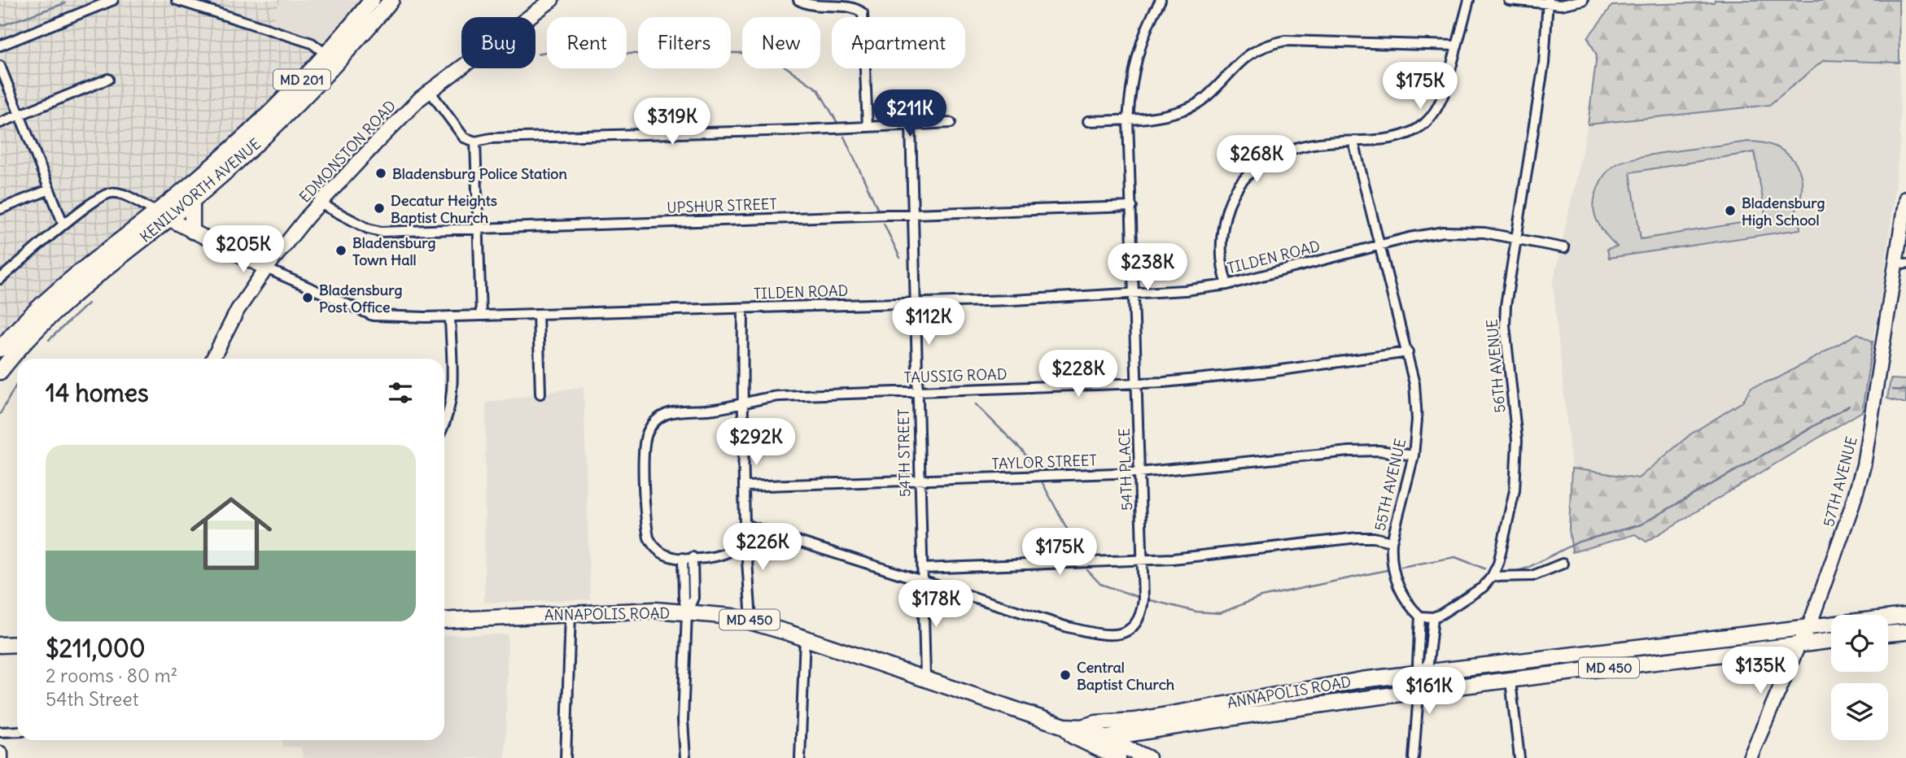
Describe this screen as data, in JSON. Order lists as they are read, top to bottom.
{
  "streets": {
    "main road": [
      "MD 201",
      "KENILWORTH AVENUE",
      "ANNAPOLIS ROAD",
      "MD 450"
    ],
    "street": [
      "EDMONSTON ROAD",
      "UPSHUR STREET",
      "TILDEN ROAD",
      "56TH AVENUE",
      "TAUSSIG ROAD",
      "54TH STREET",
      "TAYLOR STREET",
      "54TH PLACE",
      "57TH AVENUE",
      "55TH AVENUE"
    ]
  },
  "crossings": [
    ["EDMONSTON ROAD", "UPSHUR STREET"],
    ["EDMONSTON ROAD", "TILDEN ROAD"],
    ["KENILWORTH AVENUE", "TILDEN ROAD"],
    ["UPSHUR STREET", "54TH STREET"],
    ["UPSHUR STREET", "54TH PLACE"],
    ["TILDEN ROAD", "56TH AVENUE"],
    ["TILDEN ROAD", "54TH STREET"],
    ["TILDEN ROAD", "54TH PLACE"],
    ["TILDEN ROAD", "55TH AVENUE"],
    ["TAUSSIG ROAD", "54TH STREET"],
    ["TAUSSIG ROAD", "54TH PLACE"],
    ["TAUSSIG ROAD", "55TH AVENUE"],
    ["54TH STREET", "TAYLOR STREET"],
    ["54TH STREET", "54TH PLACE"],
    ["54TH STREET", "ANNAPOLIS ROAD"],
    ["TAYLOR STREET", "54TH PLACE"],
    ["TAYLOR STREET", "55TH AVENUE"],
    ["57TH AVENUE", "ANNAPOLIS ROAD"],
    ["ANNAPOLIS ROAD", "MD 450"]
  ],
  "places": [
    "Bladensburg Police Station",
    "Decatur Heights Baptist Church",
    "Bladensburg High School",
    "Bladensburg Town Hall",
    "Bladensburg Post Office",
    "Central Baptist Church"
  ],
  "page": {
    "chip": [
      "Buy",
      "Rent",
      "Filters",
      "New",
      "Apartment"
    ],
    "price": [
      "$175K",
      "$211K",
      "$319K",
      "$268K",
      "$205K",
      "$238K",
      "$112K",
      "$228K",
      "$292K",
      "$226K",
      "$175K",
      "$178K",
      "$135K",
      "$161K"
    ],
    "heading": "14 homes",
    "list": [
      {
        "name": "$211,000",
        "note": "2 rooms · 80 m² · 54th Street"
      }
    ]
  }
}
